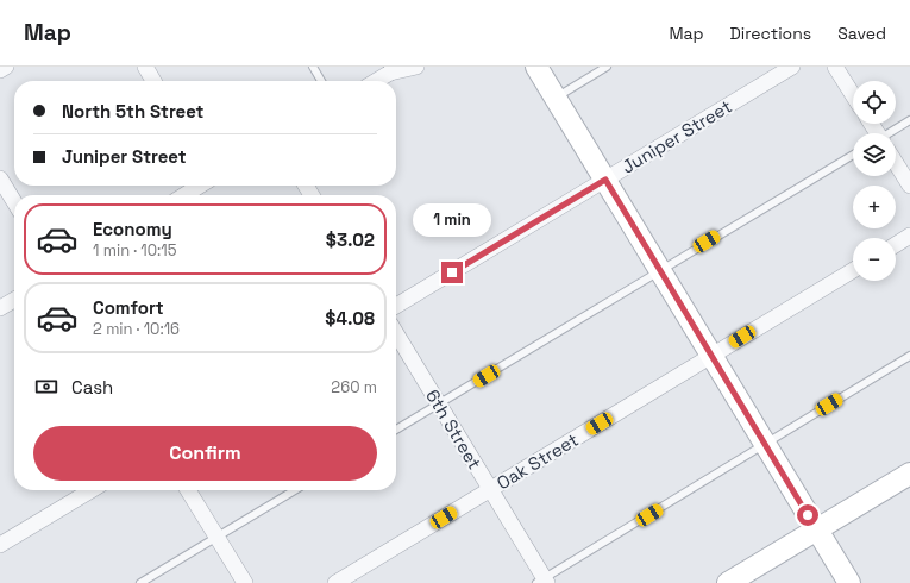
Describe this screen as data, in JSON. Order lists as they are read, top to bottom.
{
  "streets": {
    "street": ["Juniper Street", "6th Street", "Oak Street"]
  },
  "crossings": [
    ["6th Street", "Oak Street"]
  ],
  "page": {
    "header": "Map",
    "nav": ["Map", "Directions", "Saved"],
    "map_buttons": ["+", "−"],
    "banner": ["North 5th Street", "Juniper Street"],
    "bubble": "1 min",
    "list": [
      {
        "name": "Economy",
        "note": "1 min · 10:15",
        "value": "$3.02"
      },
      {
        "name": "Comfort",
        "note": "2 min · 10:16",
        "value": "$4.08"
      }
    ],
    "pay": ["Cash", "260 m"],
    "buttons": "Confirm"
  }
}
